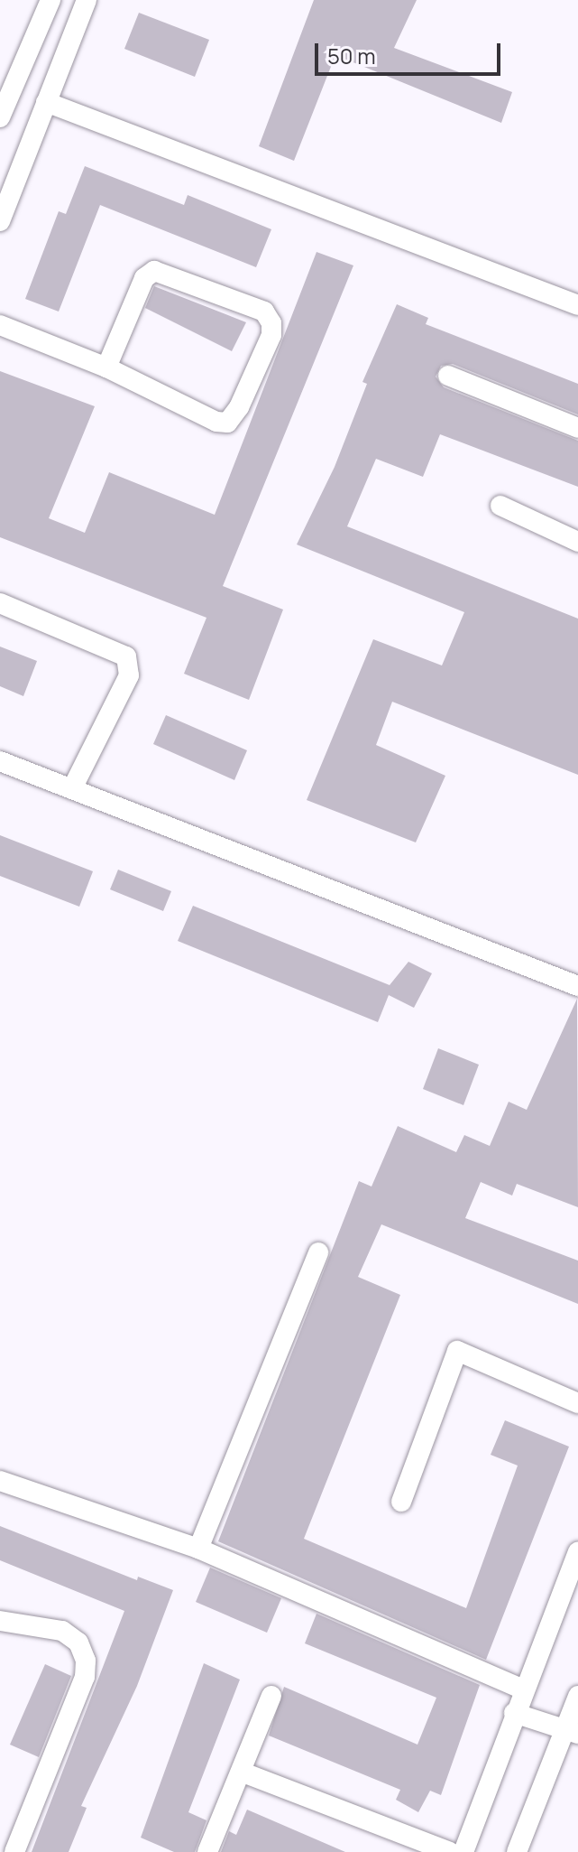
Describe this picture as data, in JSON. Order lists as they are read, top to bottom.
{
  "scale_bar": "50 m"
}
